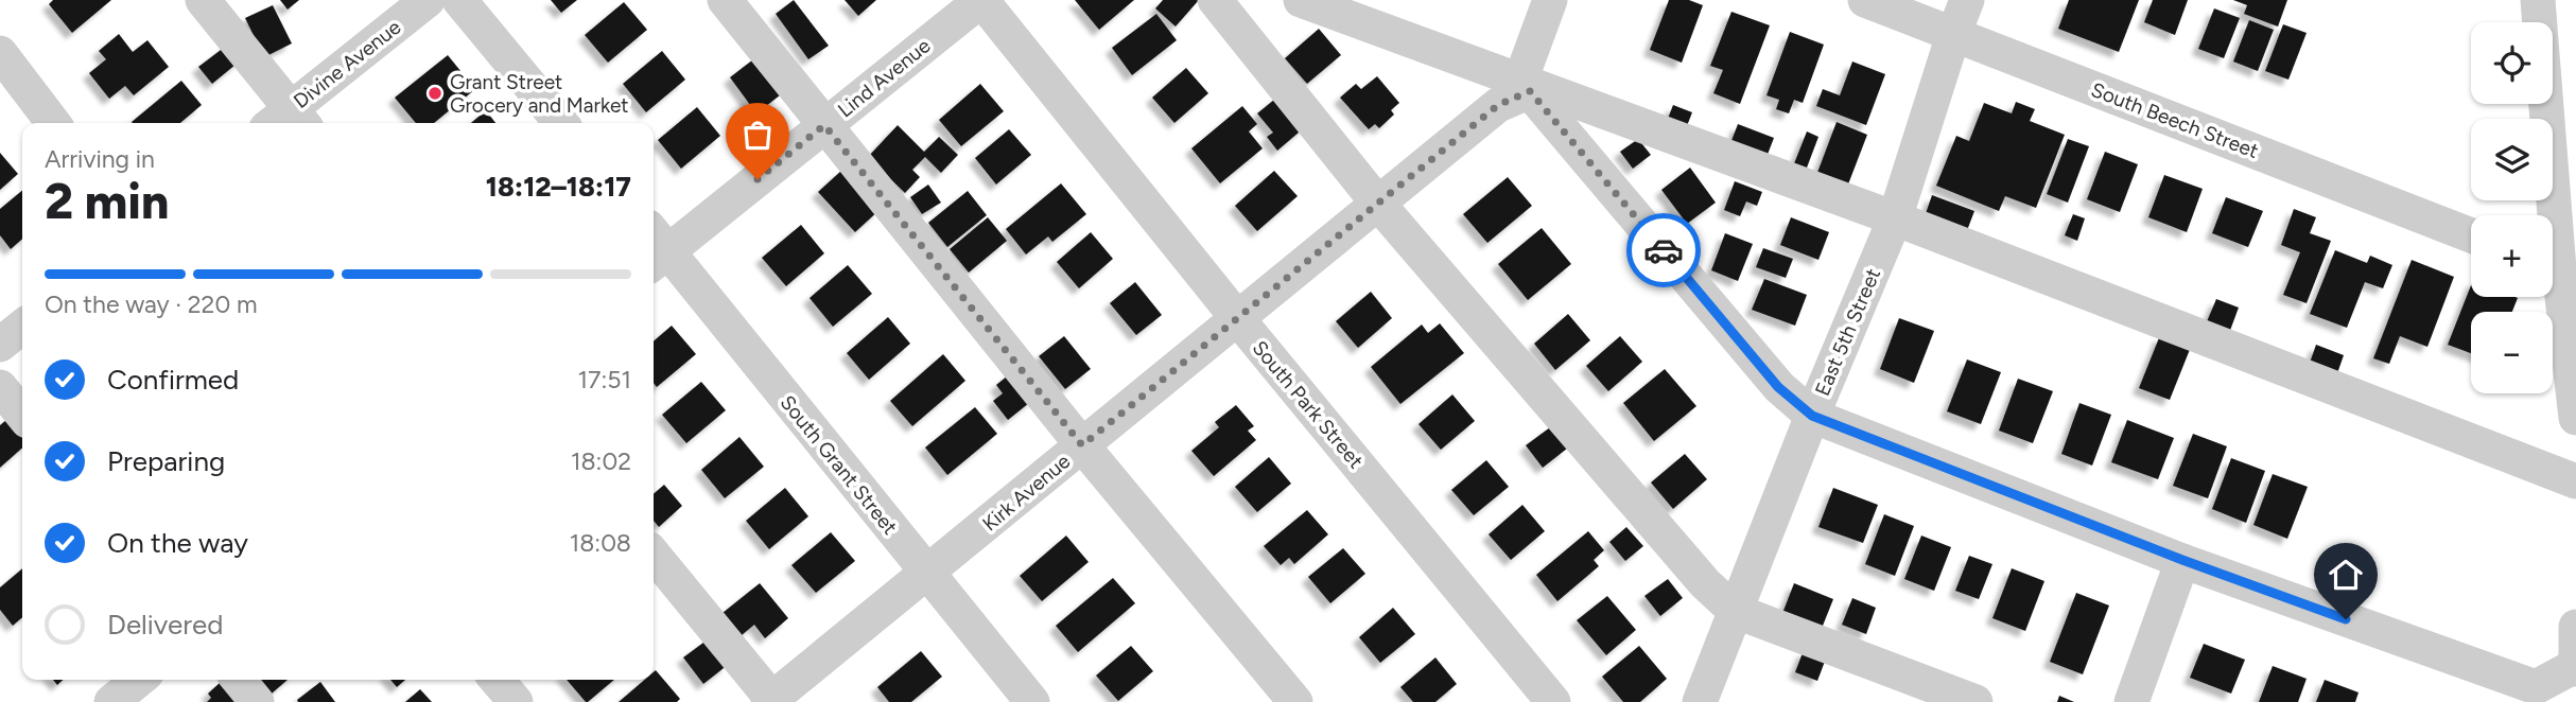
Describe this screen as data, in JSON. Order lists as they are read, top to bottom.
{
  "streets": {
    "street": [
      "Divine Avenue",
      "Lind Avenue",
      "South Beech Street",
      "East 5th Street",
      "South Park Street",
      "South Grant Street",
      "Kirk Avenue"
    ]
  },
  "crossings": [
    ["Lind Avenue", "South Park Street"],
    ["Lind Avenue", "South Grant Street"],
    ["South Beech Street", "East 5th Street"],
    ["South Park Street", "Kirk Avenue"],
    ["South Grant Street", "Kirk Avenue"]
  ],
  "places": ["Grant Street Grocery and Market"],
  "page": {
    "map_buttons": ["+", "−"],
    "heading": ["2 min", "Arriving in", "18:12–18:17"],
    "bar": "On the way · 220 m",
    "list": [
      ["Confirmed", "17:51"],
      ["Preparing", "18:02"],
      ["On the way", "18:08"],
      "Delivered"
    ]
  }
}
